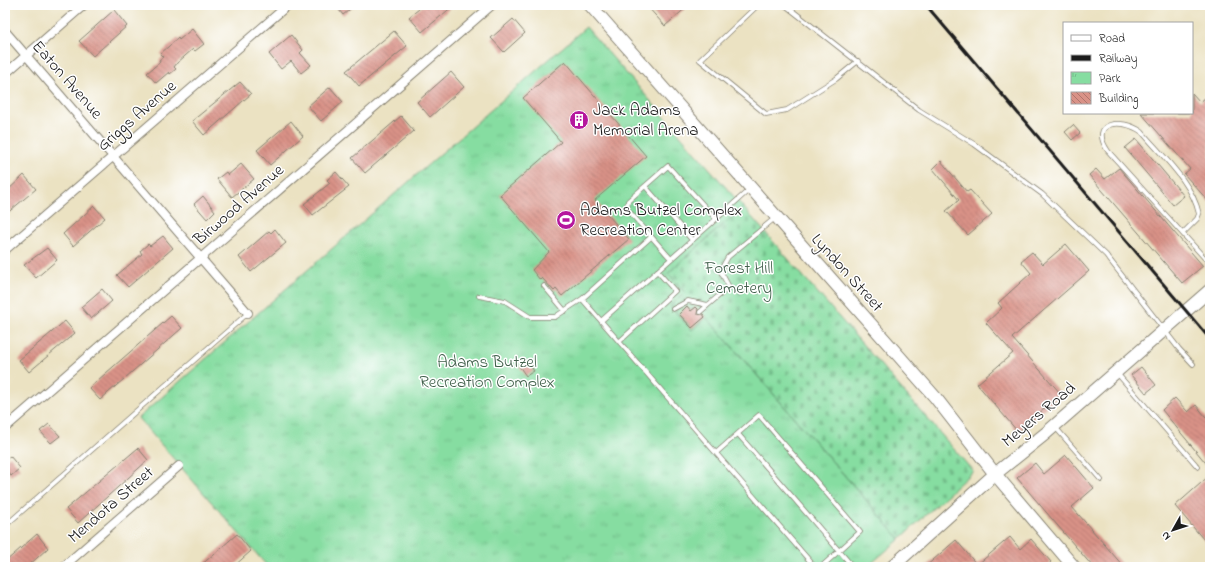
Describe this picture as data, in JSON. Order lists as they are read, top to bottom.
{
  "streets": {
    "street": [
      "Eaton Avenue",
      "Griggs Avenue",
      "Birwood Avenue",
      "Lyndon Street",
      "Meyers Road",
      "Mendota Street"
    ]
  },
  "crossings": [
    ["Eaton Avenue", "Griggs Avenue"],
    ["Eaton Avenue", "Birwood Avenue"],
    ["Lyndon Street", "Meyers Road"]
  ],
  "parks": ["Forest Hill Cemetery", "Adams Butzel Recreation Complex"],
  "places": {
    "building": ["Jack Adams Memorial Arena"],
    "sports": ["Adams Butzel Complex Recreation Center"]
  },
  "legend": [
    "Road",
    "Railway",
    "Park",
    "Building"
  ],
  "north": "bottom left"
}
